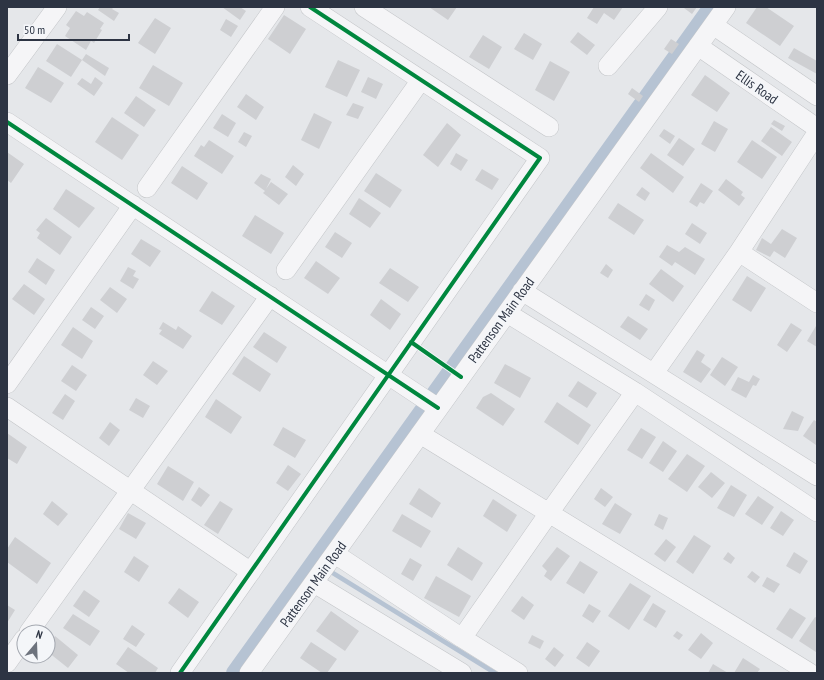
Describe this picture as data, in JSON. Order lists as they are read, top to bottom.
{
  "streets": {
    "street": ["Ellis Road", "Pattenson Main Road"]
  },
  "crossings": [
    ["Ellis Road", "Pattenson Main Road"]
  ],
  "scale_bar": "50 m",
  "north": "top"
}
